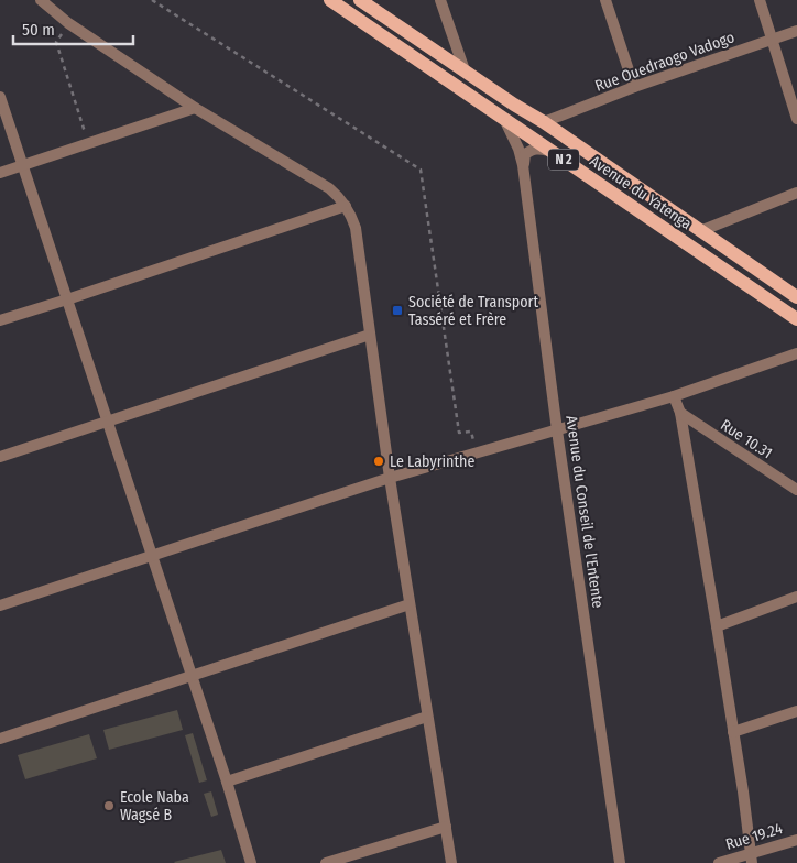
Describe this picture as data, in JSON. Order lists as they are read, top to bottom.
{
  "streets": {
    "main road": ["N 2", "Avenue du Yatenga"],
    "street": [
      "Rue Ouedraogo Vadogo",
      "Rue 10.31",
      "Avenue du Conseil de l'Entente",
      "Rue 19.24"
    ]
  },
  "crossings": [
    ["Rue Ouedraogo Vadogo", "Avenue du Yatenga"],
    ["Avenue du Yatenga", "Avenue du Conseil de l'Entente"]
  ],
  "places": {
    "transit": ["Société de Transport Tasséré et Frère"],
    "other": ["Le Labyrinthe", "Ecole Naba Wagsé B"]
  },
  "scale_bar": "50 m"
}
